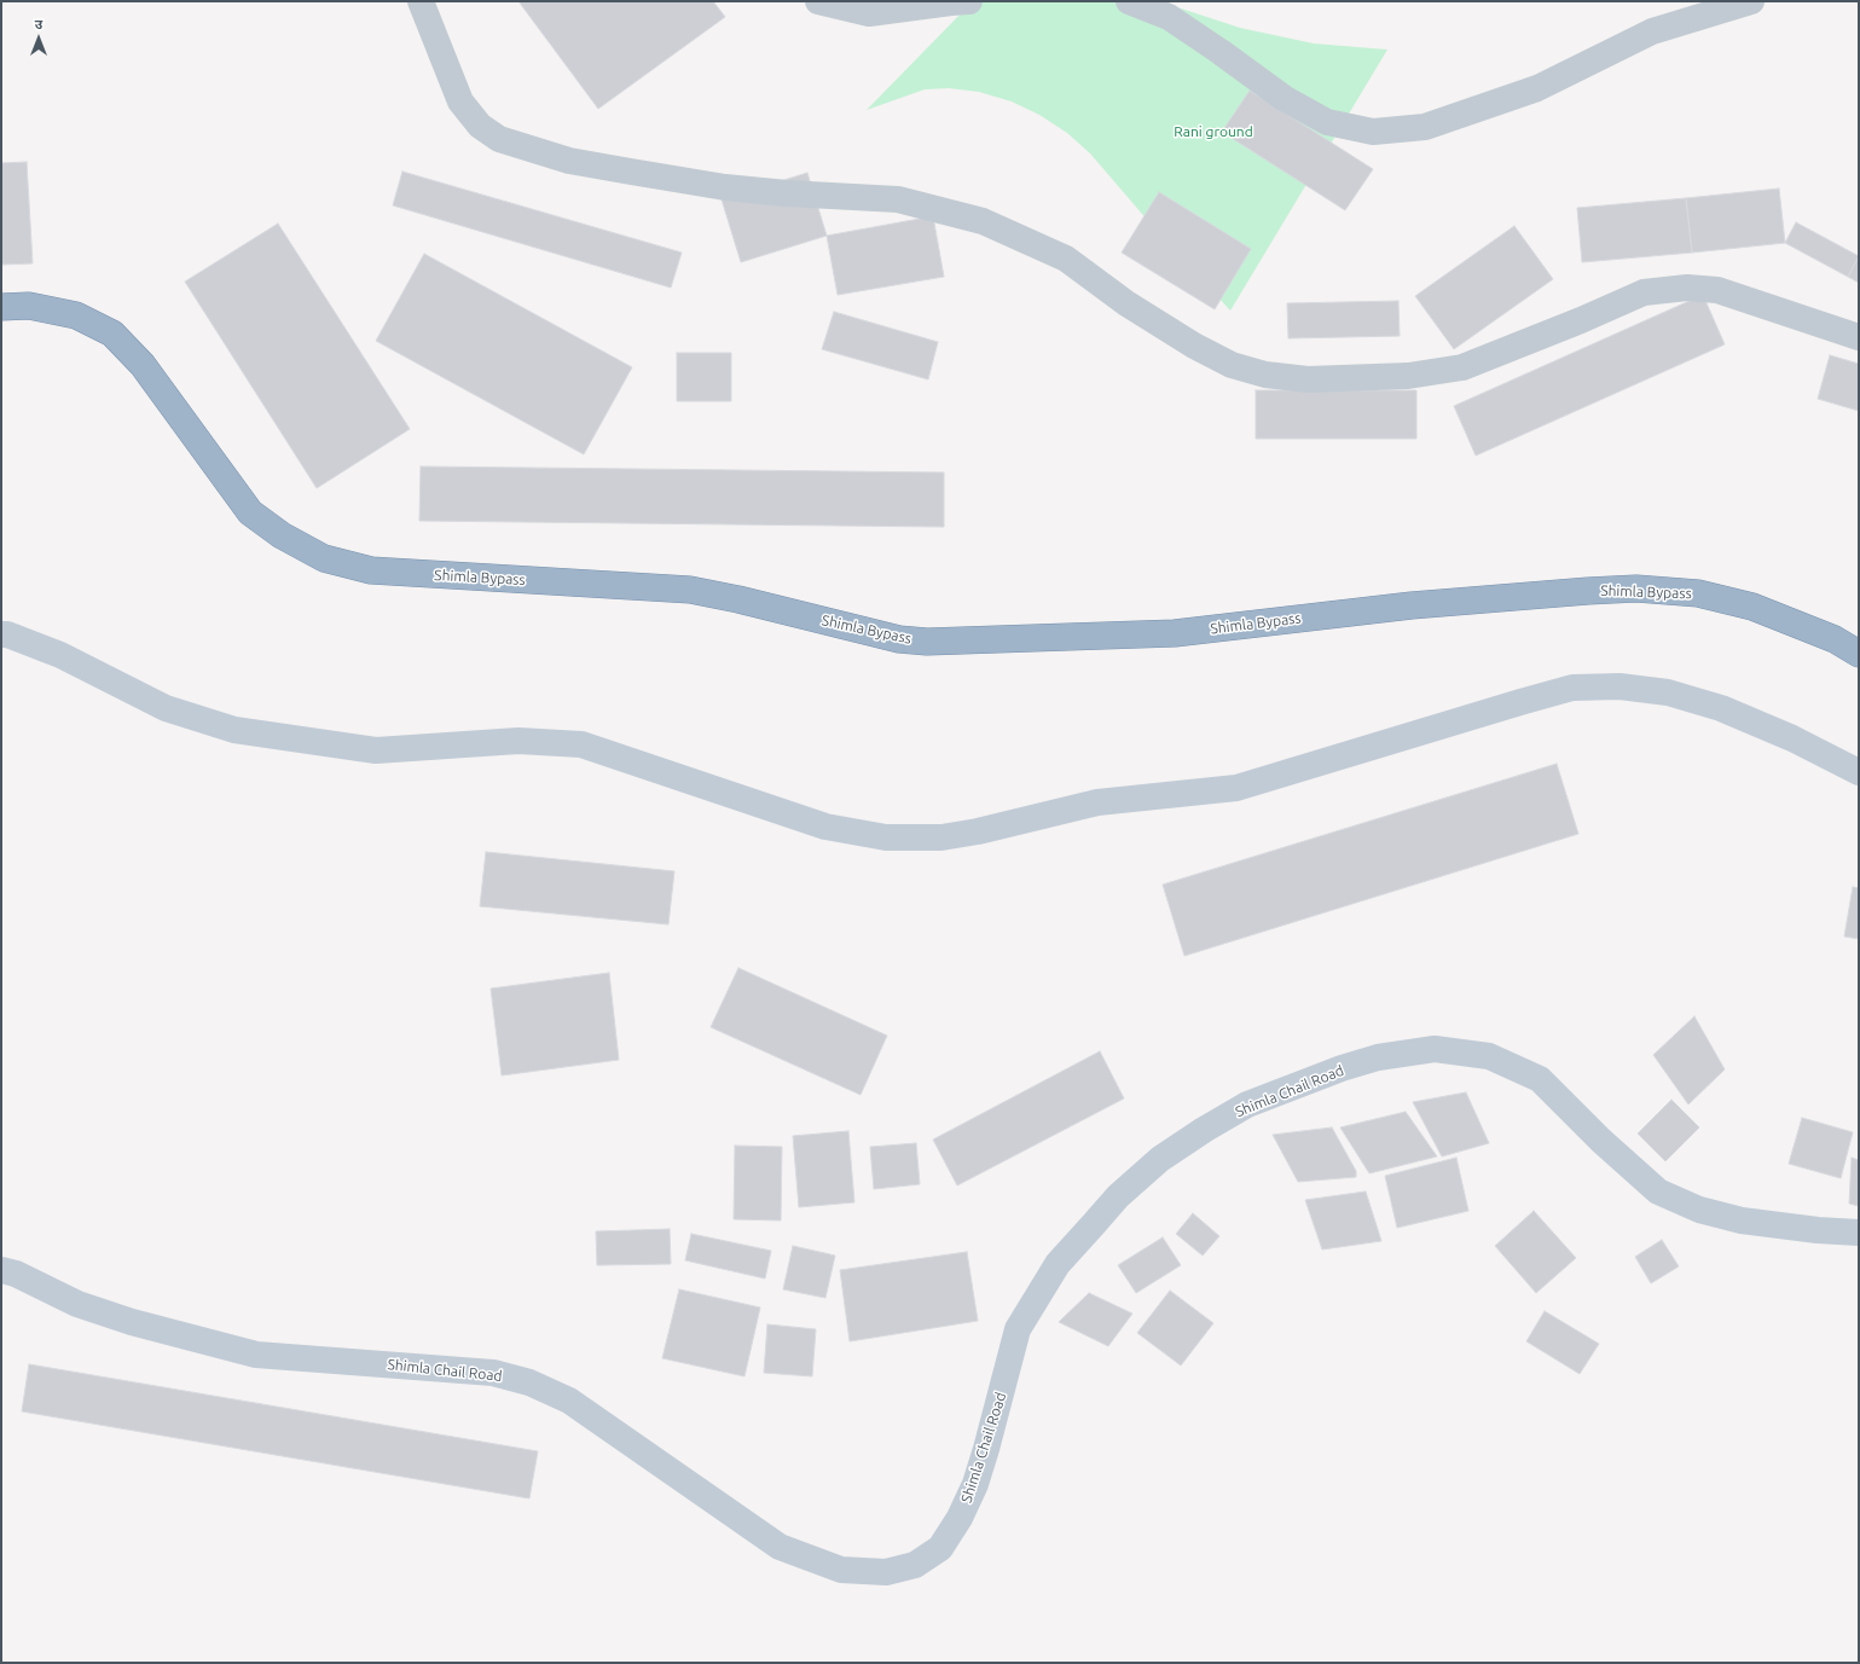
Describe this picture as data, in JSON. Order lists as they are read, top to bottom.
{
  "streets": {
    "highway": ["Shimla Bypass"],
    "main road": ["Shimla Chail Road"]
  },
  "parks": ["Rani ground"],
  "north": "top"
}
